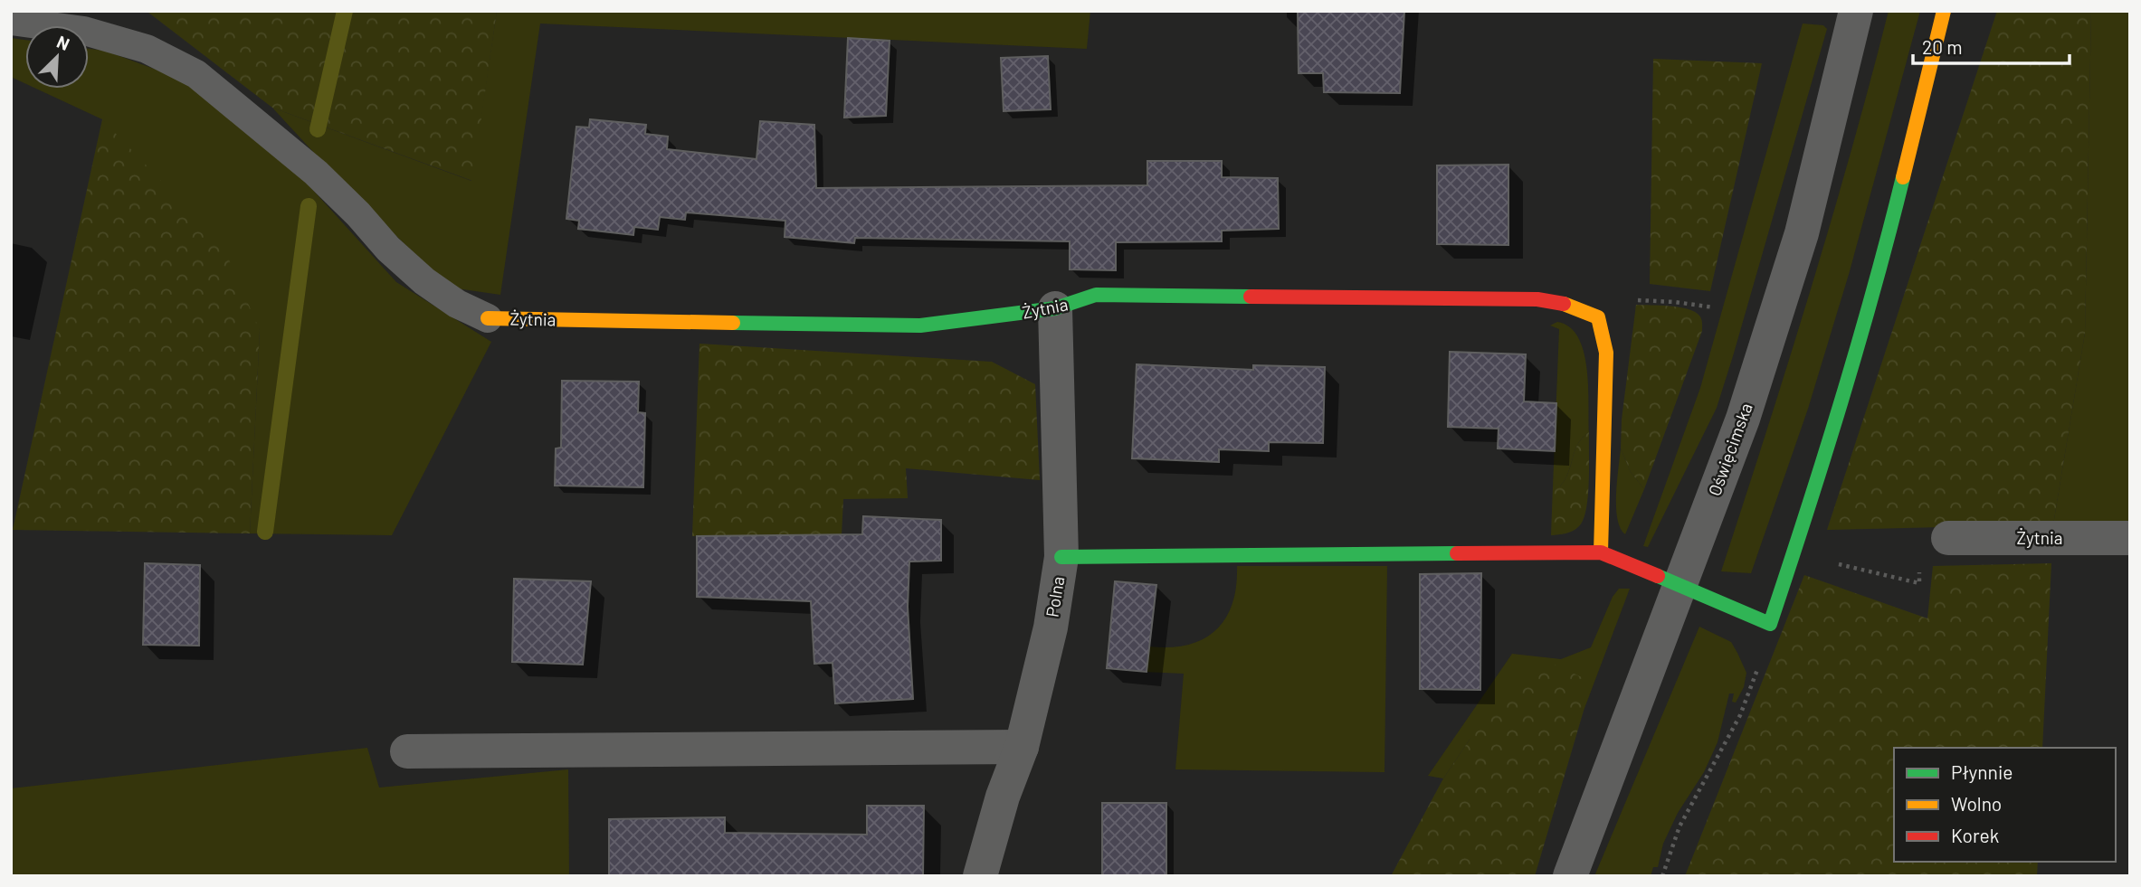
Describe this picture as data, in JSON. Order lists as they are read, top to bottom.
{
  "streets": {
    "street": ["Żytnia", "Oświęcimska", "Polna"]
  },
  "crossings": [
    ["Żytnia", "Polna"]
  ],
  "legend": ["Płynnie", "Wolno", "Korek"],
  "scale_bar": "20 m",
  "north": "top right"
}
